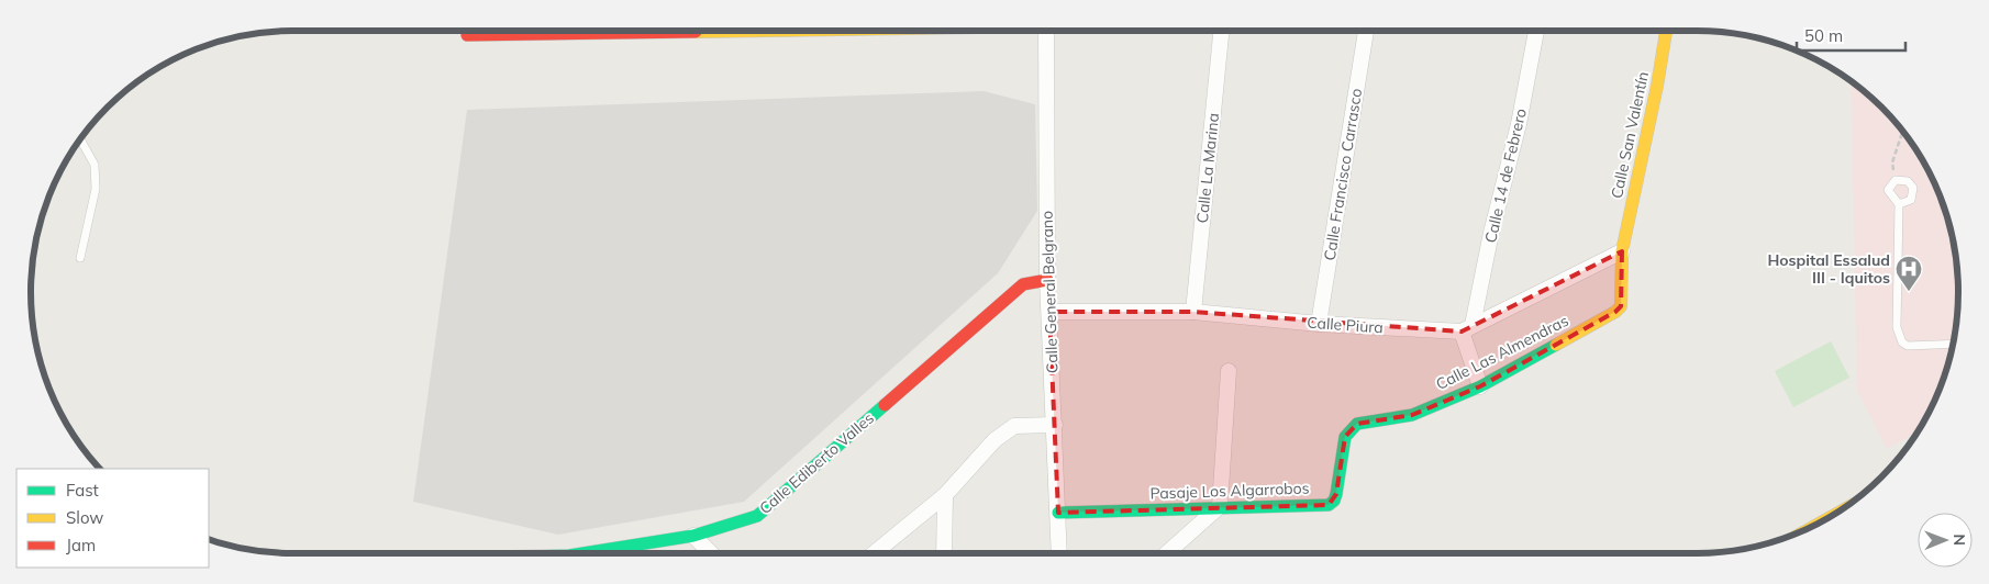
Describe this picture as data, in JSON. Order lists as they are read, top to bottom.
{
  "streets": {
    "street": [
      "Calle San Valentín",
      "Calle La Marina",
      "Calle Francisco Carrasco",
      "Calle 14 de Febrero",
      "Calle General Belgrano",
      "Calle Piura",
      "Calle Las Almendras",
      "Calle Ediberto Valles",
      "Pasaje Los Algarrobos"
    ]
  },
  "crossings": [
    ["Calle San Valentín", "Calle Piura"],
    ["Calle San Valentín", "Calle Las Almendras"],
    ["Calle La Marina", "Calle Piura"],
    ["Calle Francisco Carrasco", "Calle Piura"],
    ["Calle 14 de Febrero", "Calle Piura"],
    ["Calle General Belgrano", "Calle Piura"],
    ["Calle General Belgrano", "Calle Ediberto Valles"],
    ["Calle General Belgrano", "Pasaje Los Algarrobos"],
    ["Calle Piura", "Calle Las Almendras"],
    ["Calle Las Almendras", "Pasaje Los Algarrobos"]
  ],
  "places": {
    "hospital": ["Hospital Essalud III - Iquitos"]
  },
  "legend": ["Fast", "Slow", "Jam"],
  "scale_bar": "50 m",
  "north": "right"
}
